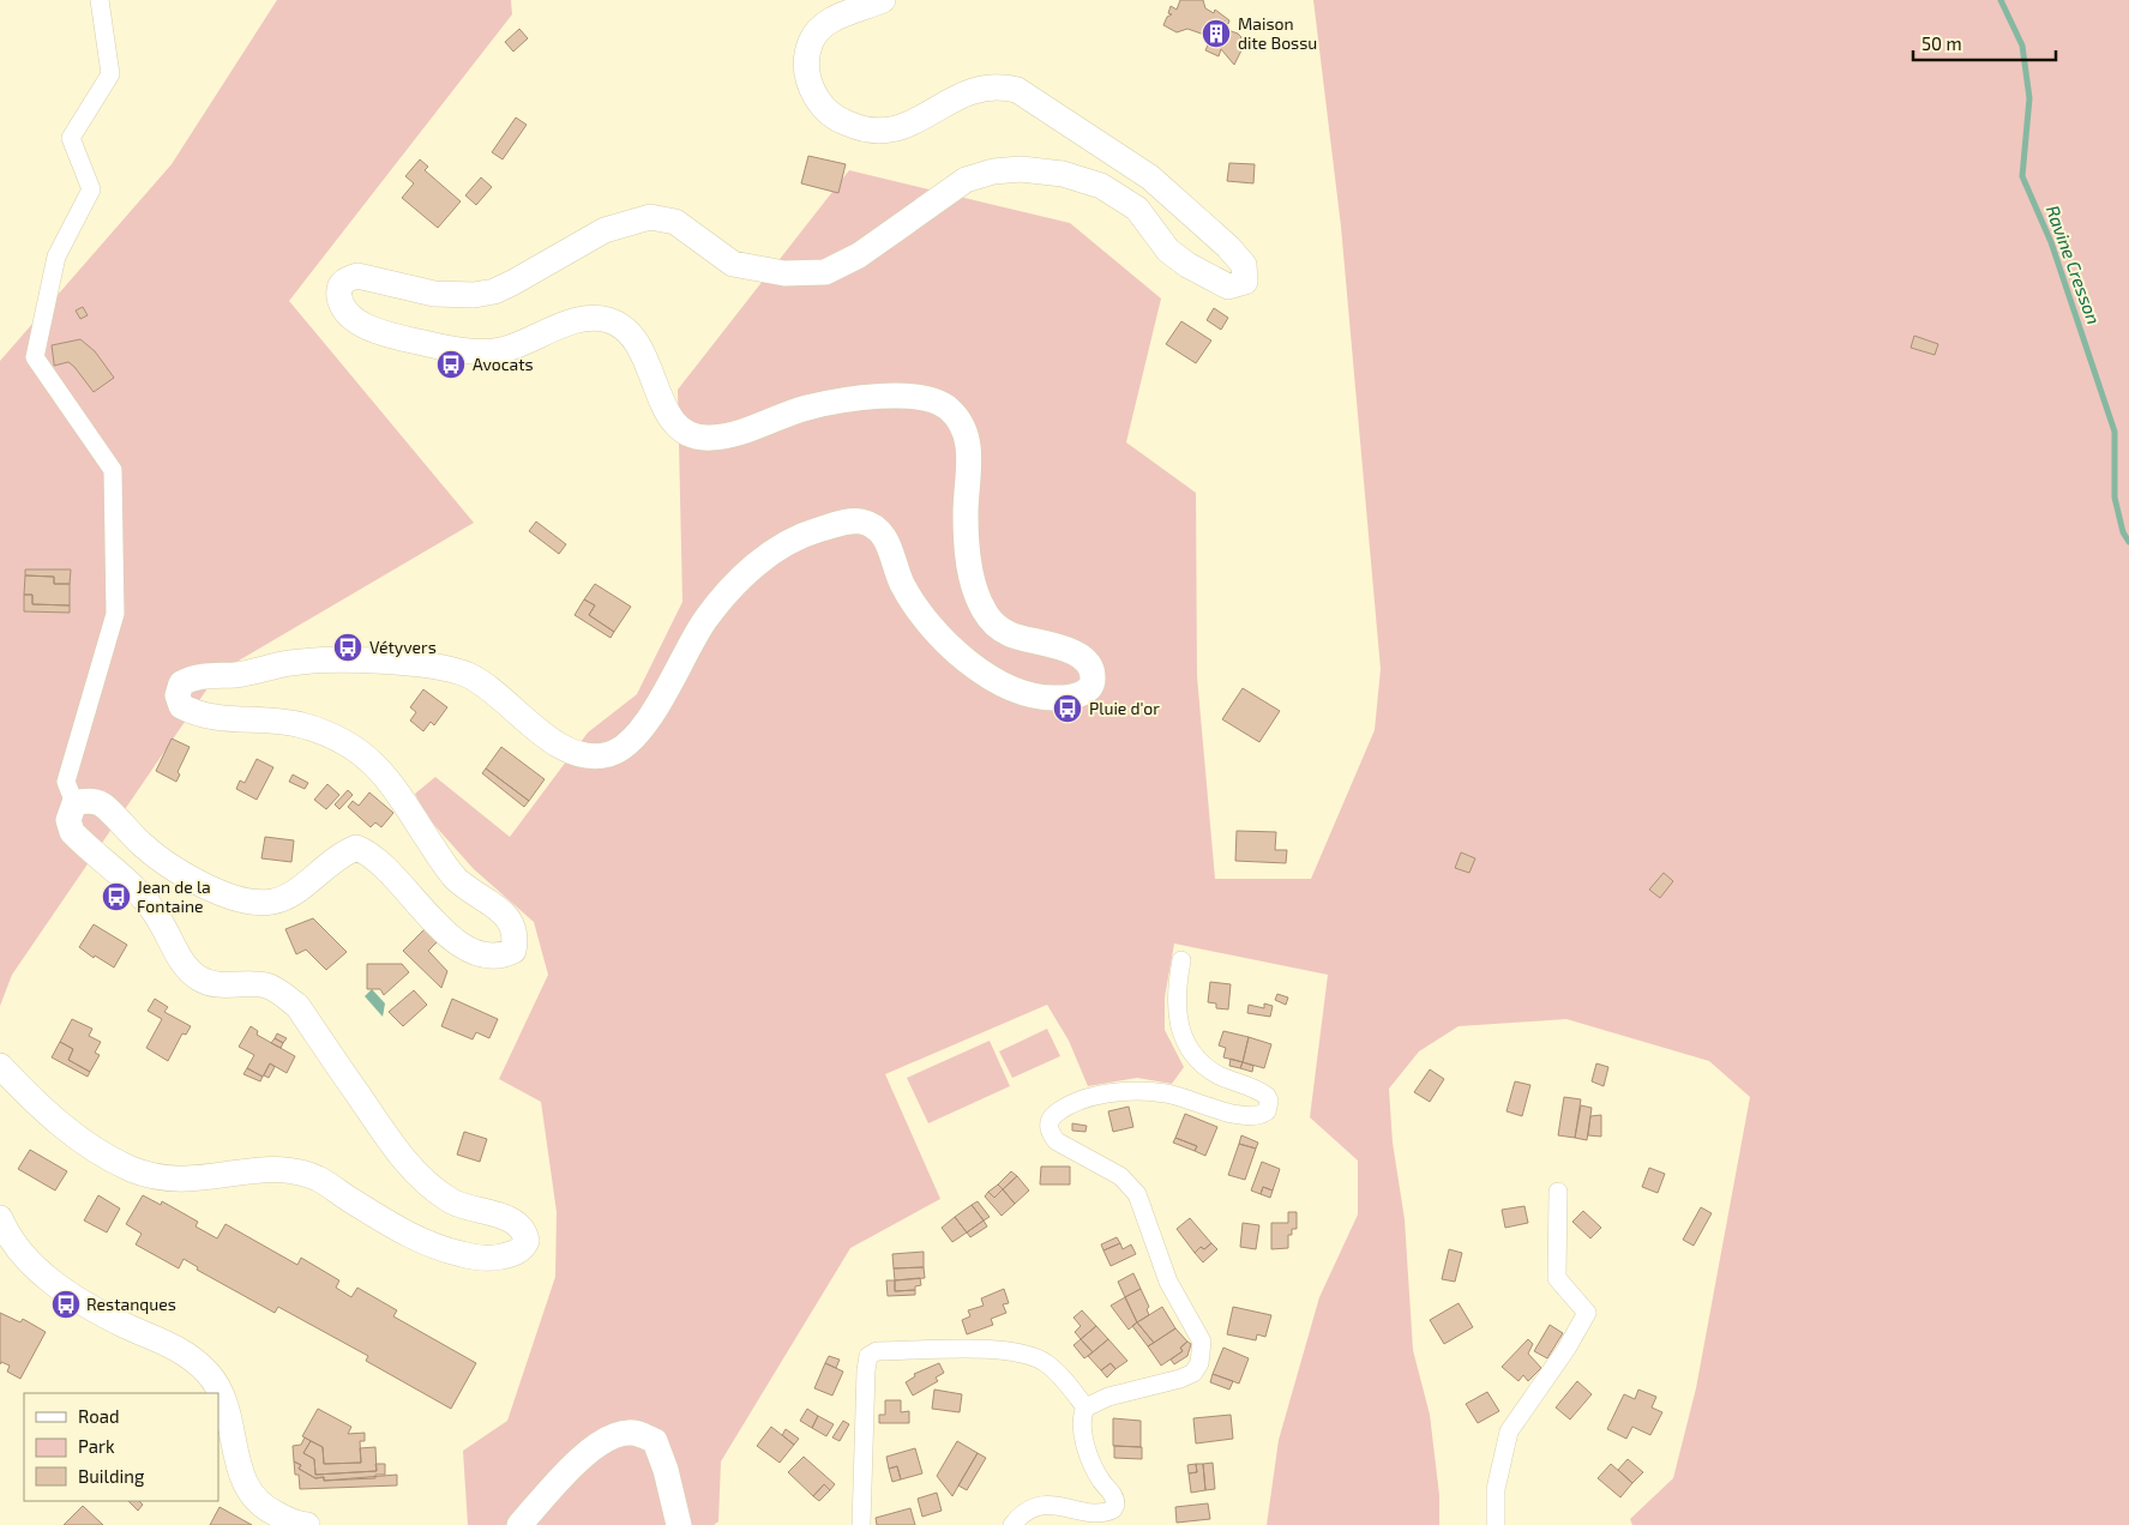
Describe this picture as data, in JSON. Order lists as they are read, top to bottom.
{
  "water": ["Ravine Cresson"],
  "places": {
    "building": ["Maison dite Bossu"],
    "bus stop": [
      "Avocats",
      "Vétyvers",
      "Pluie d'or",
      "Jean de la Fontaine",
      "Restanques"
    ]
  },
  "legend": ["Road", "Park", "Building"],
  "scale_bar": "50 m"
}
